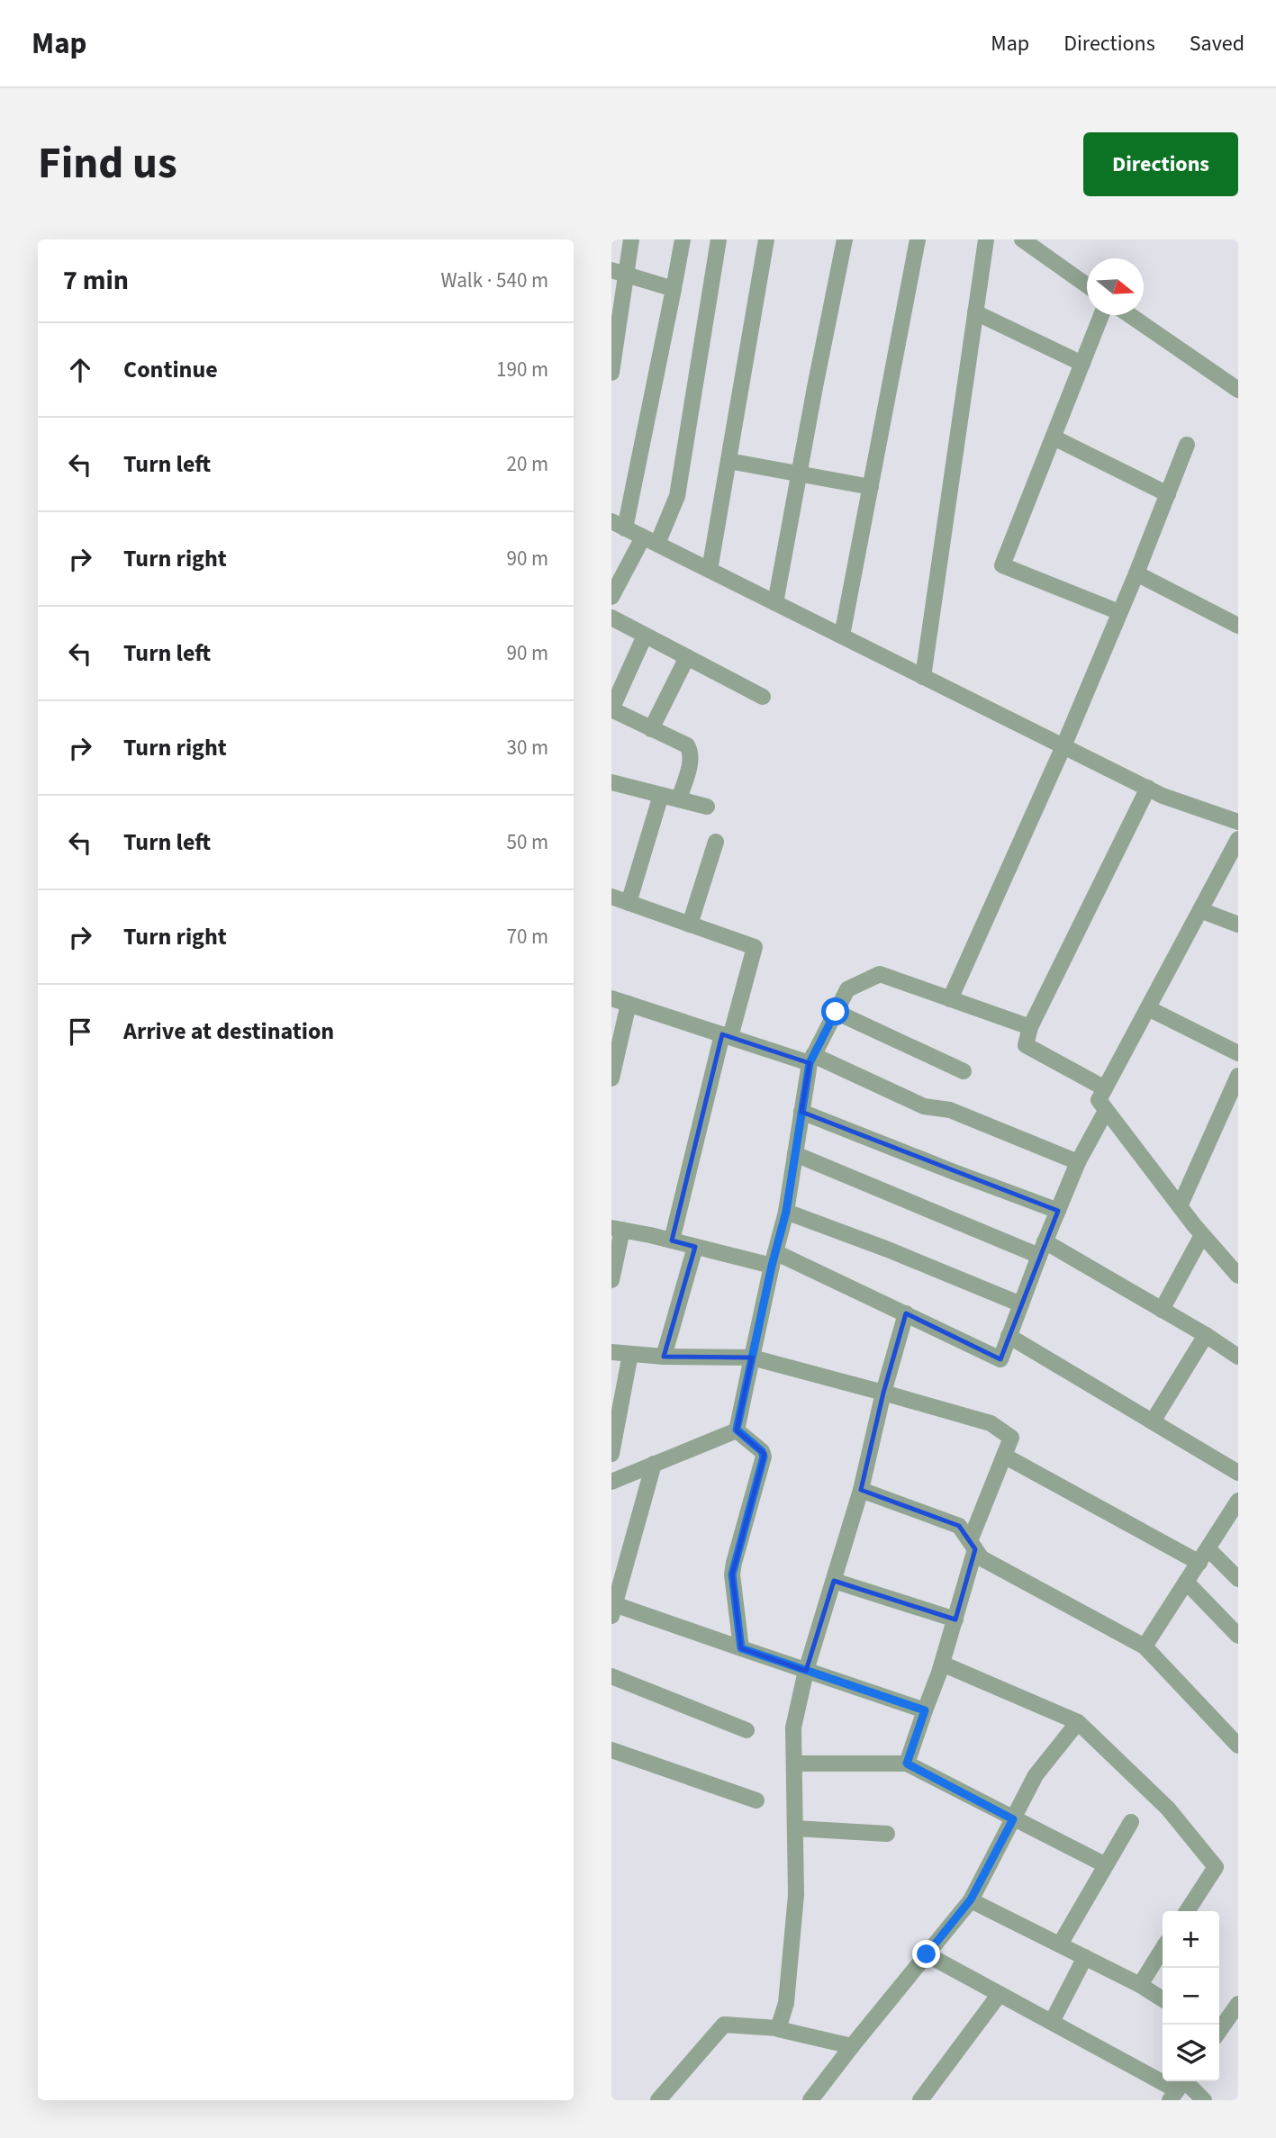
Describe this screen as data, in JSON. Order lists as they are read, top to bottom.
{
  "north": "right",
  "page": {
    "header": "Map",
    "nav": ["Map", "Directions", "Saved"],
    "title": "Find us",
    "buttons": "Directions",
    "heading": ["7 min", "Walk · 540 m"],
    "list": [
      ["Continue", "190 m"],
      ["Turn left", "20 m"],
      ["Turn right", "90 m"],
      ["Turn left", "90 m"],
      ["Turn right", "30 m"],
      ["Turn left", "50 m"],
      ["Turn right", "70 m"],
      "Arrive at destination"
    ],
    "map_buttons": ["+", "−"]
  }
}
